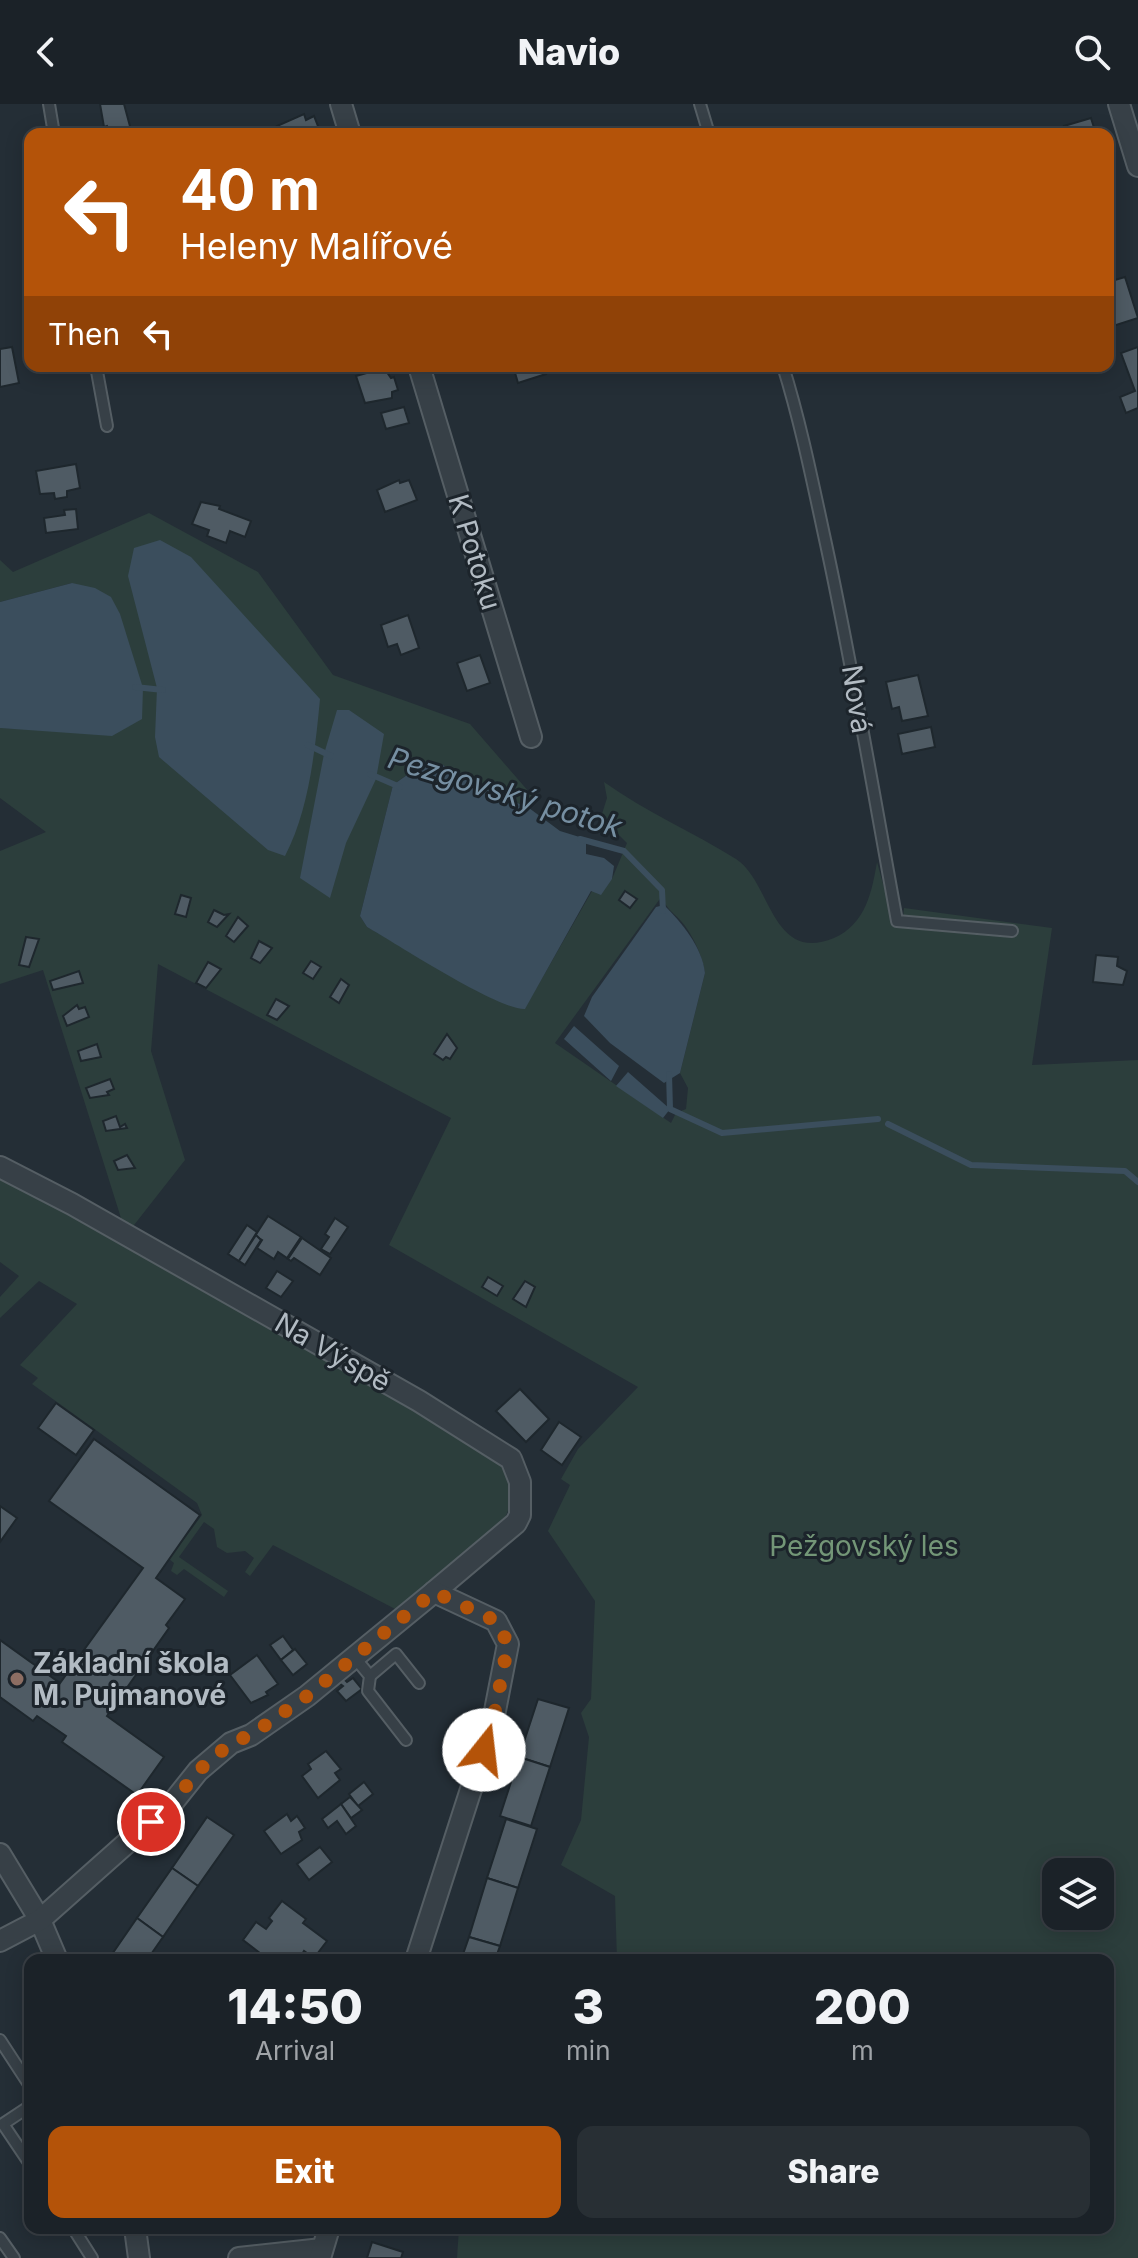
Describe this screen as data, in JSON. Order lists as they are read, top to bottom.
{
  "streets": {
    "street": ["K Potoku", "Na Výspě"],
    "lane": ["Nová"]
  },
  "water": ["Pezgovský potok"],
  "parks": ["Pežgovský les"],
  "places": ["Základní škola M. Pujmanové"],
  "page": {
    "header": "Navio",
    "turn": ["40 m", "Heleny Malířové"],
    "then": "Then",
    "eta": [
      "14:50",
      "Arrival",
      "3",
      "min",
      "200",
      "m"
    ],
    "buttons": ["Exit", "Share"]
  }
}
